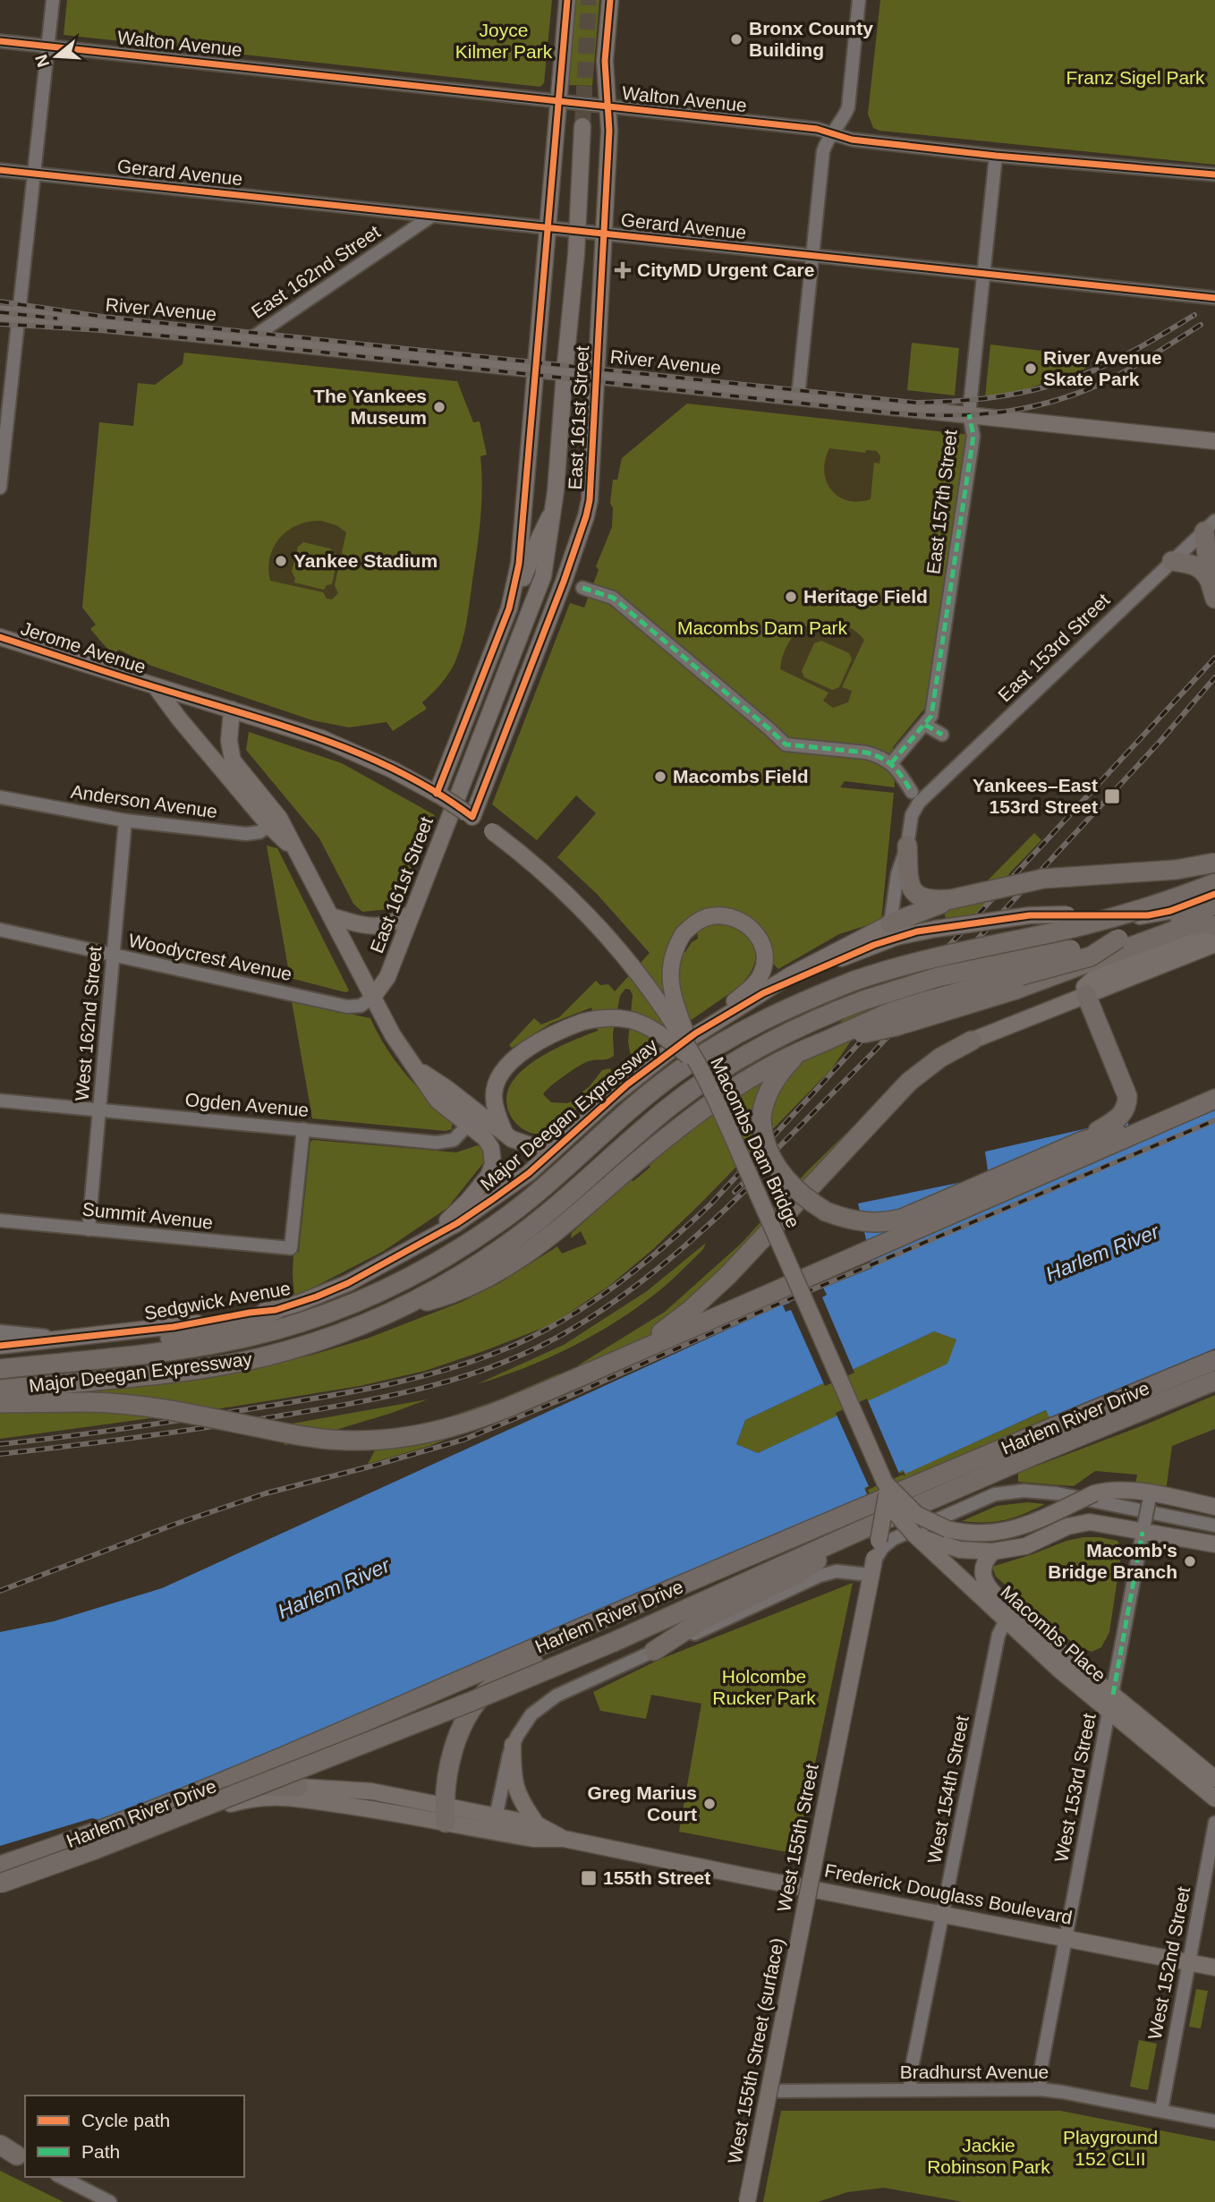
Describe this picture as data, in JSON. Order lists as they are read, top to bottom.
{
  "streets": {
    "highway": ["Major Deegan Expressway", "Harlem River Drive"],
    "main road": [
      "River Avenue",
      "East 161st Street",
      "Jerome Avenue",
      "Macombs Dam Bridge",
      "Sedgwick Avenue",
      "Macombs Place",
      "West 155th Street",
      "Frederick Douglass Boulevard"
    ],
    "street": [
      "Walton Avenue",
      "Gerard Avenue",
      "East 162nd Street",
      "East 157th Street",
      "East 153rd Street",
      "Anderson Avenue",
      "Woodycrest Avenue",
      "West 162nd Street",
      "Ogden Avenue",
      "Summit Avenue",
      "West 153rd Street",
      "West 154th Street",
      "West 152nd Street",
      "West 155th Street (surface)",
      "Bradhurst Avenue"
    ]
  },
  "crossings": [
    ["Walton Avenue", "East 161st Street"],
    ["Walton Avenue", "East 157th Street"],
    ["Gerard Avenue", "East 162nd Street"],
    ["Gerard Avenue", "East 161st Street"],
    ["Gerard Avenue", "East 157th Street"],
    ["East 162nd Street", "River Avenue"],
    ["River Avenue", "East 161st Street"],
    ["River Avenue", "East 157th Street"],
    ["East 161st Street", "Jerome Avenue"],
    ["East 161st Street", "Woodycrest Avenue"],
    ["East 161st Street", "Macombs Dam Bridge"],
    ["Jerome Avenue", "Anderson Avenue"],
    ["Jerome Avenue", "Woodycrest Avenue"],
    ["Jerome Avenue", "Ogden Avenue"],
    ["Jerome Avenue", "Macombs Dam Bridge"],
    ["Anderson Avenue", "West 162nd Street"],
    ["Woodycrest Avenue", "West 162nd Street"],
    ["West 162nd Street", "Ogden Avenue"],
    ["West 162nd Street", "Summit Avenue"],
    ["Ogden Avenue", "Summit Avenue"],
    ["Major Deegan Expressway", "Sedgwick Avenue"],
    ["Macombs Dam Bridge", "Macombs Place"],
    ["Harlem River Drive", "Frederick Douglass Boulevard"],
    ["Macombs Place", "West 153rd Street"],
    ["Macombs Place", "West 154th Street"],
    ["Macombs Place", "West 155th Street"],
    ["West 153rd Street", "Frederick Douglass Boulevard"],
    ["West 153rd Street", "Bradhurst Avenue"],
    ["West 154th Street", "Frederick Douglass Boulevard"],
    ["West 154th Street", "Bradhurst Avenue"],
    ["West 155th Street", "West 155th Street (surface)"],
    ["Frederick Douglass Boulevard", "West 152nd Street"],
    ["Frederick Douglass Boulevard", "West 155th Street (surface)"],
    ["West 152nd Street", "Bradhurst Avenue"],
    ["West 155th Street (surface)", "Bradhurst Avenue"]
  ],
  "water": ["Harlem River"],
  "parks": [
    "Joyce Kilmer Park",
    "Franz Sigel Park",
    "Macombs Dam Park",
    "Holcombe Rucker Park",
    "Playground 152 CLII",
    "Jackie Robinson Park"
  ],
  "places": {
    "other": [
      "Bronx County Building",
      "River Avenue Skate Park",
      "The Yankees Museum",
      "Yankee Stadium",
      "Heritage Field",
      "Macombs Field",
      "Macomb's Bridge Branch",
      "Greg Marius Court"
    ],
    "health": ["CityMD Urgent Care"],
    "transit": ["Yankees–East 153rd Street", "155th Street"]
  },
  "legend": ["Cycle path", "Path"],
  "north": "left"
}
